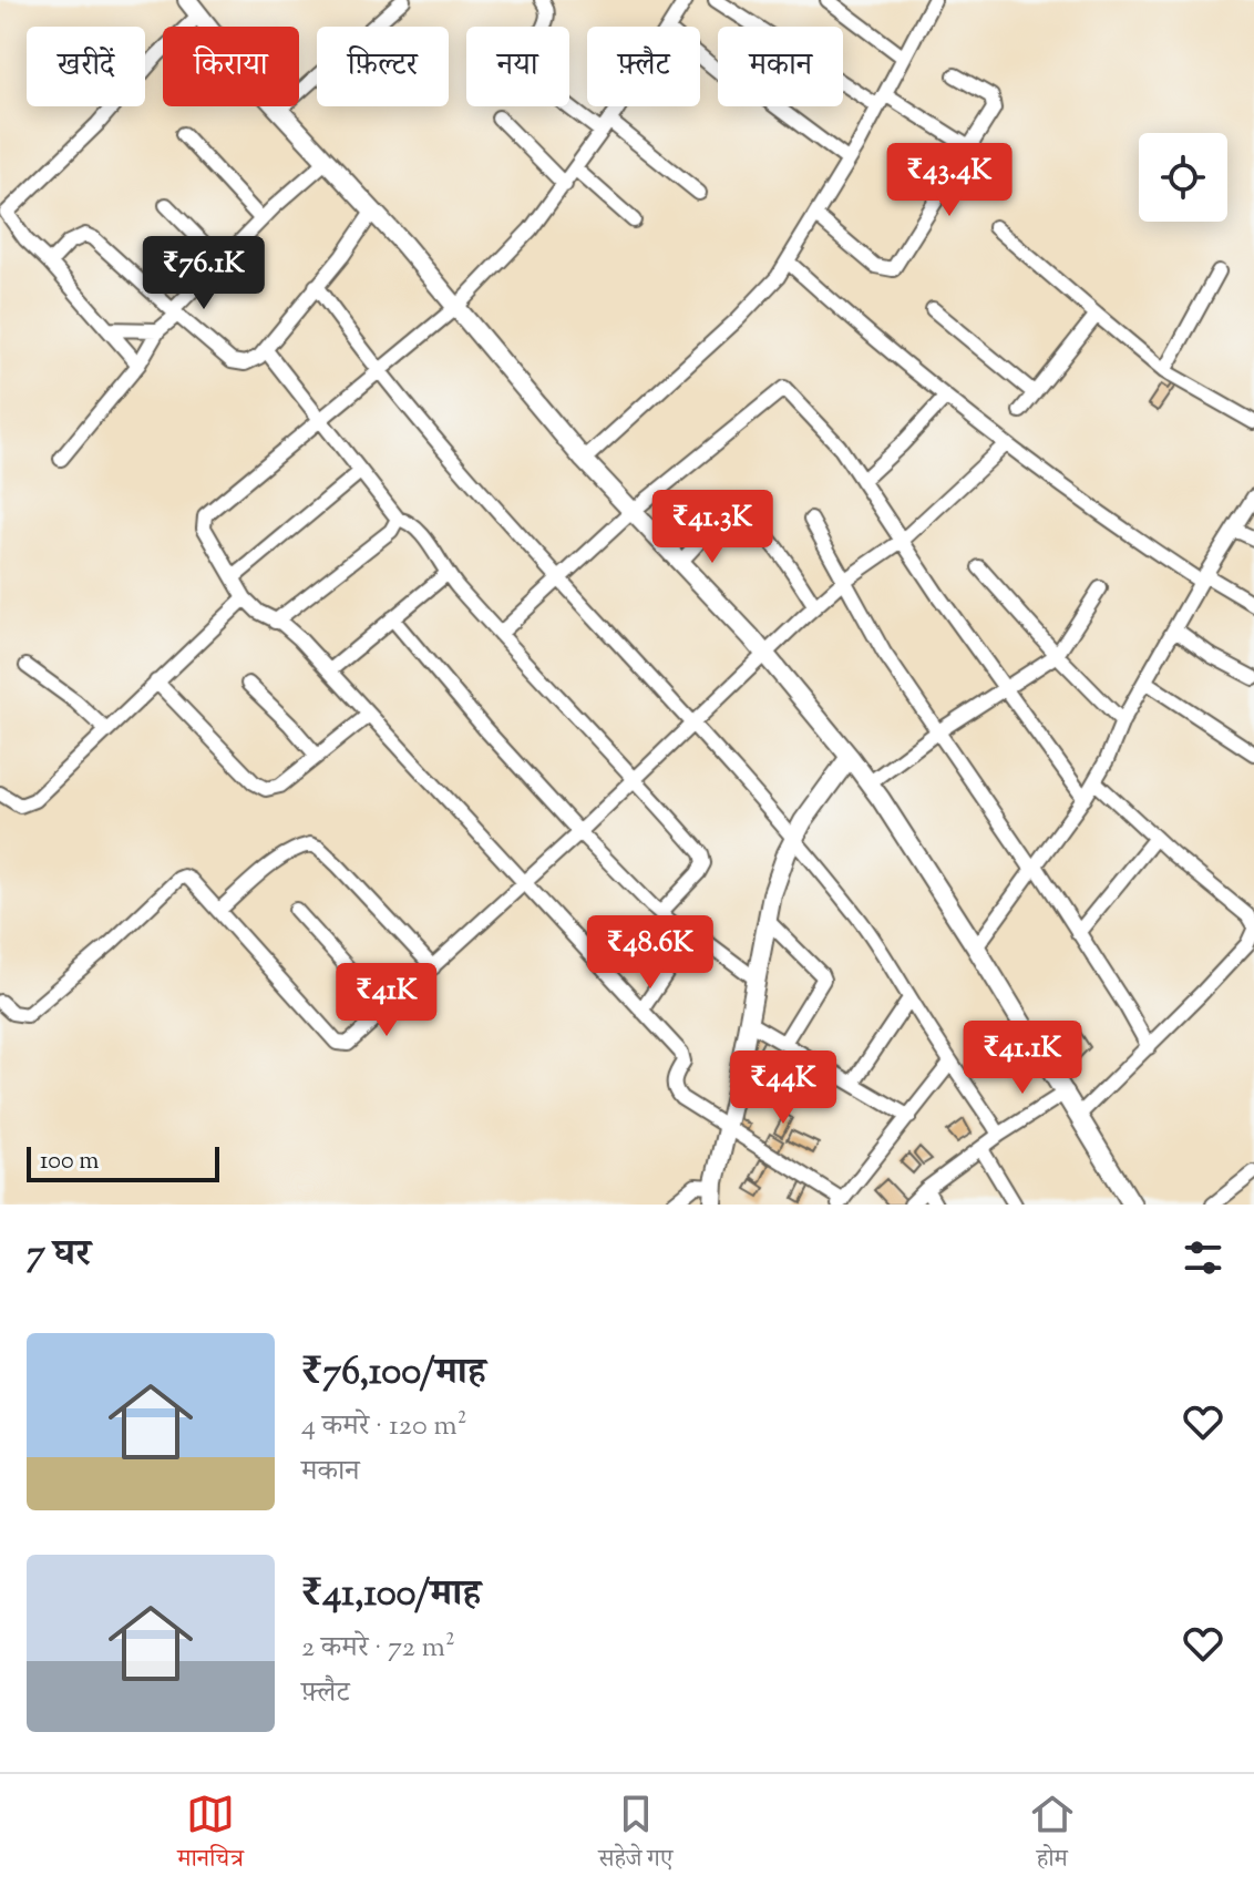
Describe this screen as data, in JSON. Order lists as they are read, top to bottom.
{
  "scale_bar": "100 m",
  "page": {
    "chip": [
      "खरीदें",
      "किराया",
      "फ़िल्टर",
      "नया",
      "फ़्लैट",
      "मकान"
    ],
    "price": [
      "₹43.4K",
      "₹76.1K",
      "₹41.3K",
      "₹48.6K",
      "₹41K",
      "₹41.1K",
      "₹44K"
    ],
    "scale": "100 m",
    "heading": "7 घर",
    "list": [
      {
        "name": "₹76,100/माह",
        "note": "4 कमरे · 120 m² · मकान"
      },
      {
        "name": "₹41,100/माह",
        "note": "2 कमरे · 72 m² · फ़्लैट"
      }
    ],
    "tabs": ["मानचित्र", "सहेजे गए", "होम"]
  }
}
